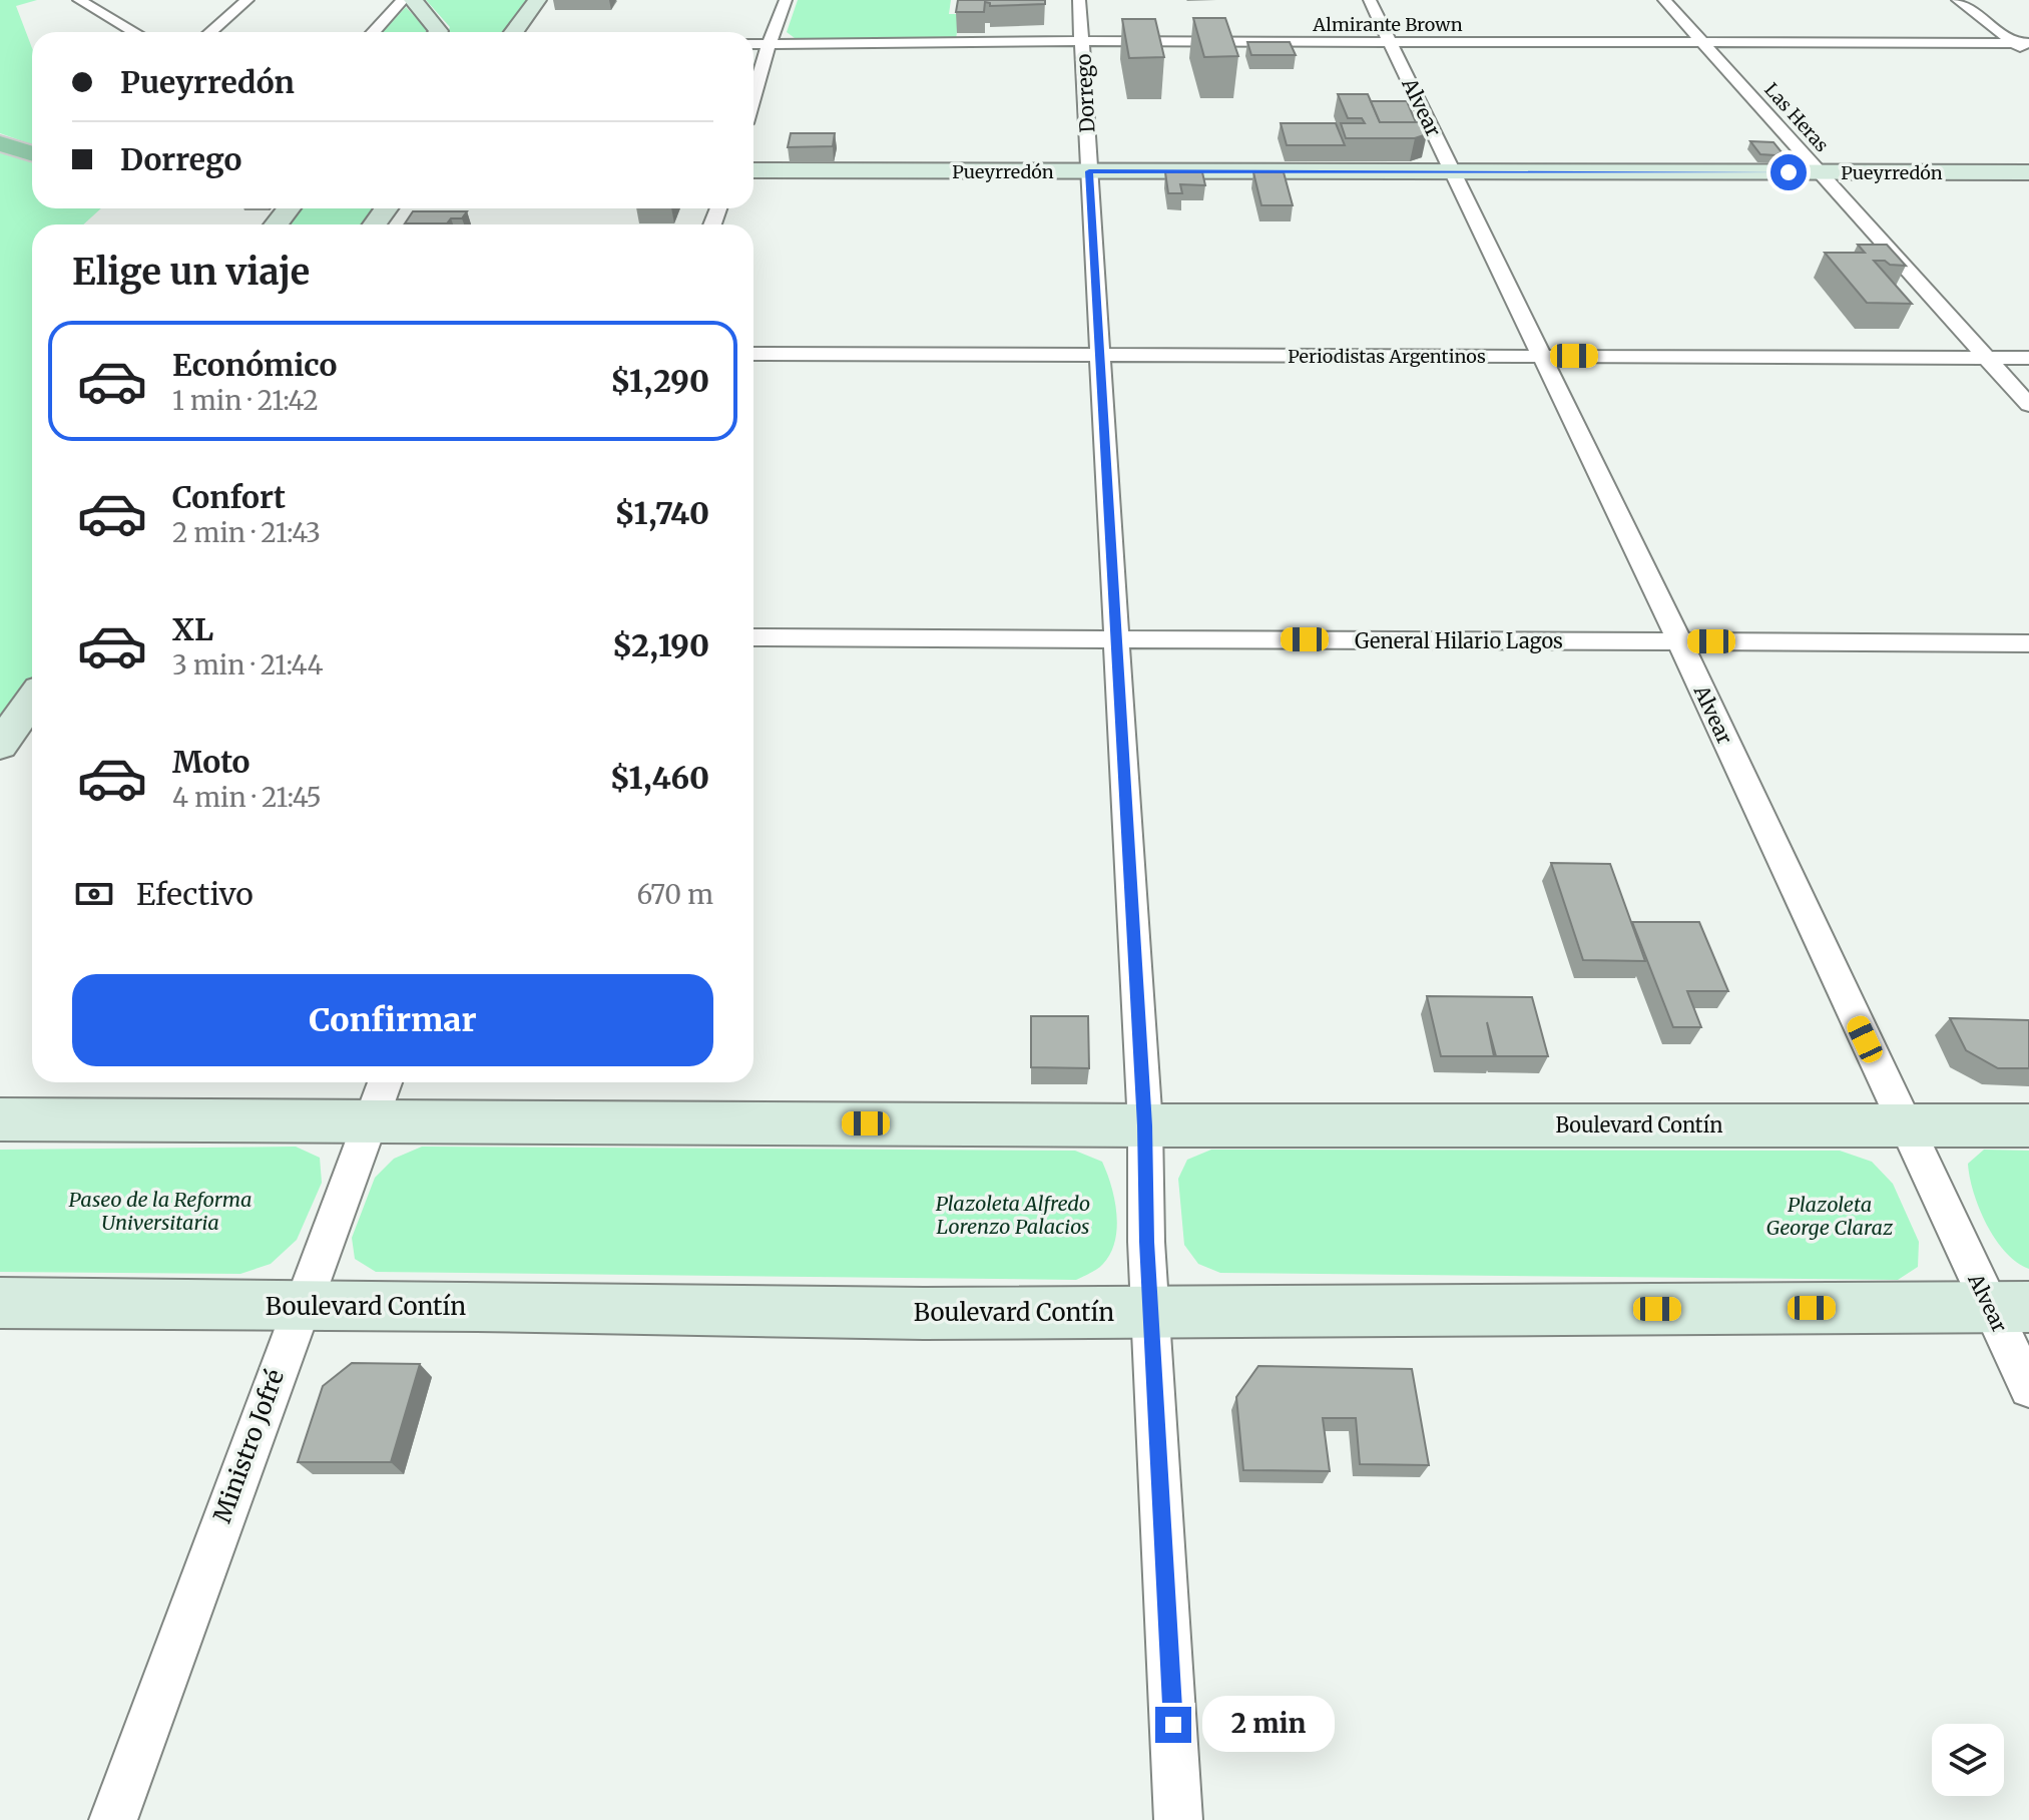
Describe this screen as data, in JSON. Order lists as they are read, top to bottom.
{
  "streets": {
    "main road": ["Pueyrredón", "Boulevard Contín"],
    "street": [
      "Almirante Brown",
      "Dorrego",
      "Alvear",
      "Las Heras",
      "Periodistas Argentinos",
      "General Hilario Lagos",
      "Ministro Jofré"
    ]
  },
  "crossings": [
    ["Almirante Brown", "Dorrego"],
    ["Almirante Brown", "Alvear"],
    ["Almirante Brown", "Las Heras"],
    ["Dorrego", "Pueyrredón"],
    ["Dorrego", "Periodistas Argentinos"],
    ["Dorrego", "General Hilario Lagos"],
    ["Dorrego", "Boulevard Contín"],
    ["Alvear", "Pueyrredón"],
    ["Alvear", "Periodistas Argentinos"],
    ["Alvear", "General Hilario Lagos"],
    ["Alvear", "Boulevard Contín"],
    ["Las Heras", "Pueyrredón"],
    ["Las Heras", "Periodistas Argentinos"],
    ["Boulevard Contín", "Ministro Jofré"]
  ],
  "parks": ["Paseo de la Reforma Universitaria", "Plazoleta Alfredo Lorenzo Palacios", "Plazoleta George Claraz"],
  "page": {
    "banner": ["Pueyrredón", "Dorrego"],
    "heading": "Elige un viaje",
    "list": [
      {
        "name": "Económico",
        "note": "1 min · 21:42",
        "value": "$1,290"
      },
      {
        "name": "Confort",
        "note": "2 min · 21:43",
        "value": "$1,740"
      },
      {
        "name": "XL",
        "note": "3 min · 21:44",
        "value": "$2,190"
      },
      {
        "name": "Moto",
        "note": "4 min · 21:45",
        "value": "$1,460"
      }
    ],
    "pay": ["Efectivo", "670 m"],
    "buttons": "Confirmar",
    "bubble": "2 min"
  }
}
